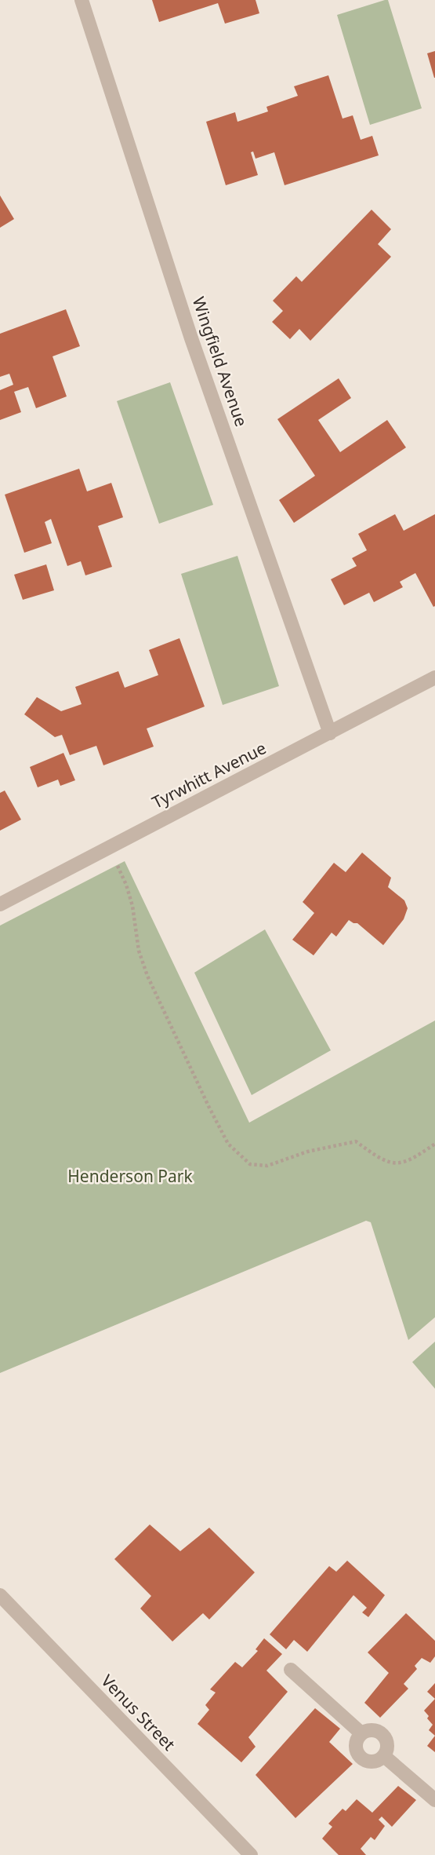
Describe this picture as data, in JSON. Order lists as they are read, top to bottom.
{
  "streets": {
    "street": ["Wingfield Avenue", "Tyrwhitt Avenue", "Venus Street"]
  },
  "crossings": [
    ["Wingfield Avenue", "Tyrwhitt Avenue"]
  ],
  "parks": ["Henderson Park"]
}
